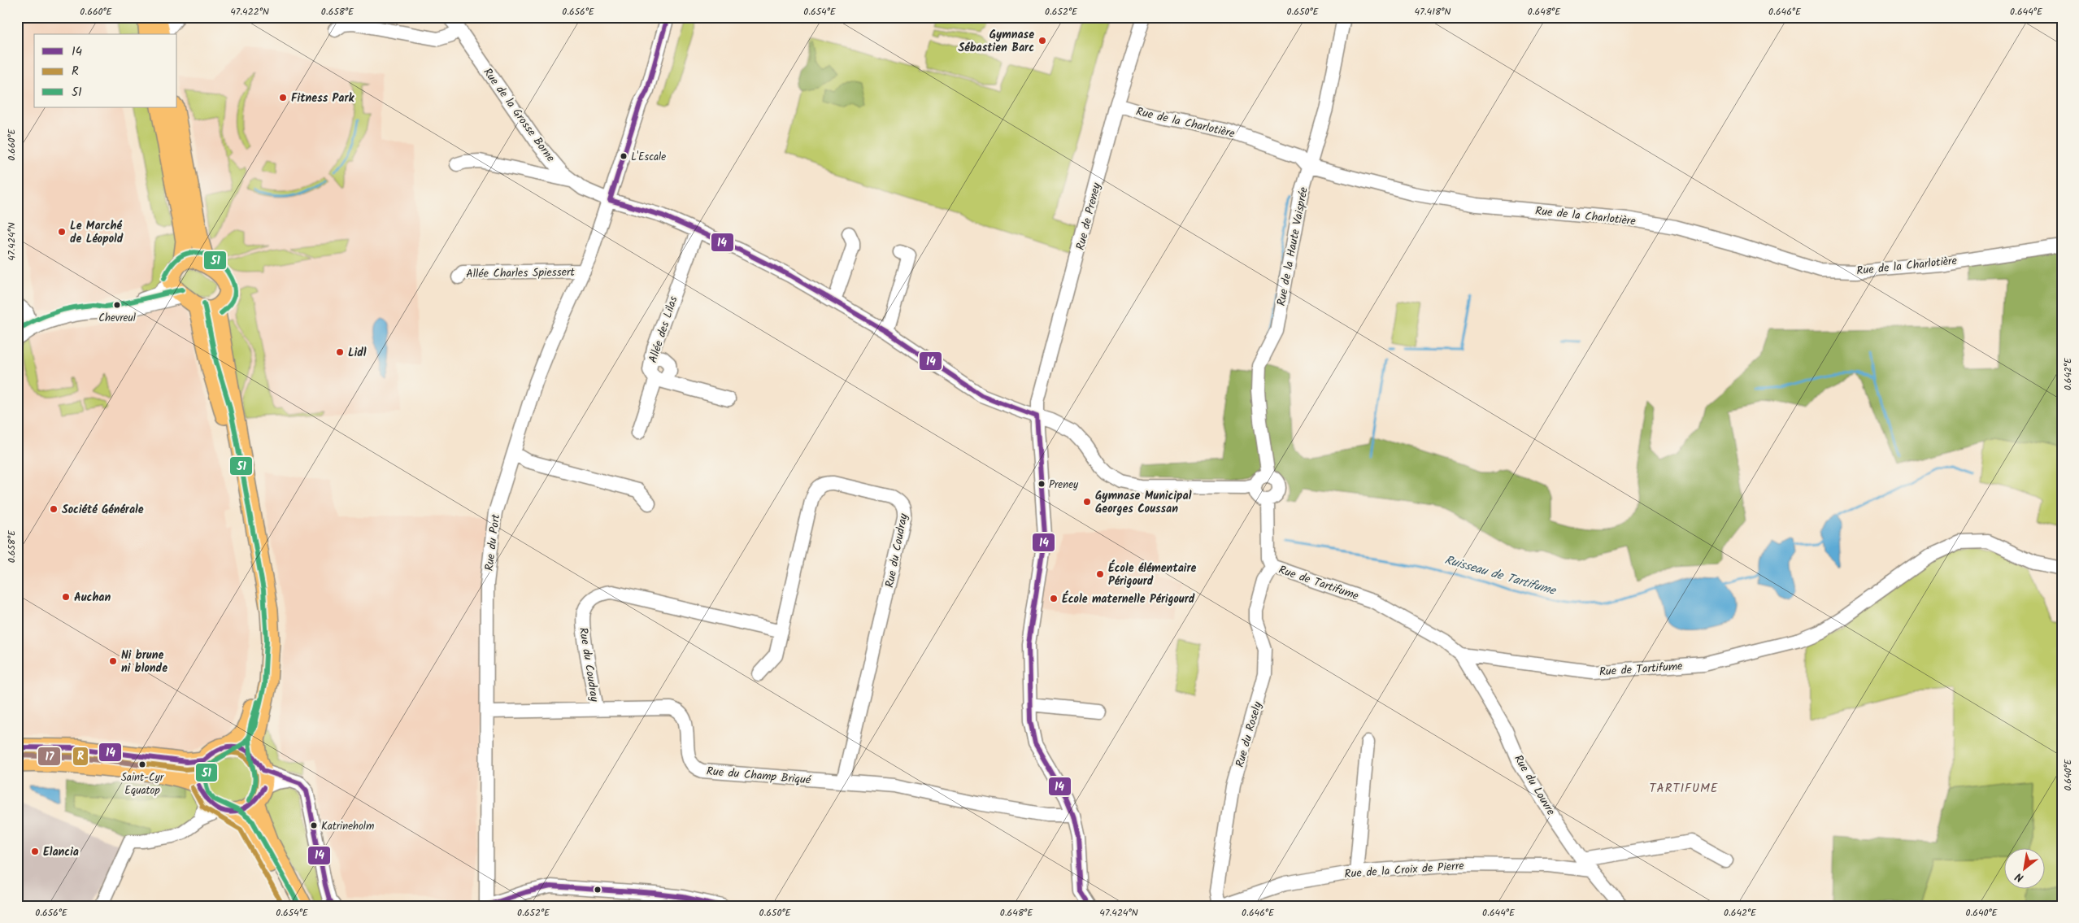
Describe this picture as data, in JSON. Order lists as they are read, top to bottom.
{
  "streets": {
    "street": [
      "Rue de la Grosse Borne",
      "Rue de la Charlotière",
      "Rue de Preney",
      "Rue de la Haute Vaisprée",
      "Allée Charles Spiessert",
      "Allée des Lilas",
      "Rue du Port",
      "Rue du Coudray",
      "Rue de Tartifume",
      "Rue du Rosely",
      "Rue du Champ Briqué",
      "Rue du Louvre",
      "Rue de la Croix de Pierre"
    ]
  },
  "crossings": [
    ["Rue de la Grosse Borne", "Rue de Preney"],
    ["Rue de la Grosse Borne", "Allée des Lilas"],
    ["Rue de la Grosse Borne", "Rue du Port"],
    ["Rue de la Charlotière", "Rue de Preney"],
    ["Rue de la Charlotière", "Rue de la Haute Vaisprée"],
    ["Rue de Preney", "Rue du Champ Briqué"],
    ["Rue de la Haute Vaisprée", "Rue de Tartifume"],
    ["Allée Charles Spiessert", "Rue du Port"],
    ["Rue du Port", "Rue du Champ Briqué"],
    ["Rue du Coudray", "Rue du Champ Briqué"],
    ["Rue de Tartifume", "Rue du Rosely"],
    ["Rue de Tartifume", "Rue du Louvre"],
    ["Rue du Rosely", "Rue de la Croix de Pierre"],
    ["Rue du Louvre", "Rue de la Croix de Pierre"]
  ],
  "districts": ["TARTIFUME"],
  "water": ["Ruisseau de Tartifume"],
  "places": [
    "Gymnase Sébastien Barc",
    "Fitness Park",
    "L'Escale",
    "Le Marché de Léopold",
    "Chevreul",
    "Lidl",
    "Preney",
    "Gymnase Municipal Georges Coussan",
    "Société Générale",
    "École élémentaire Périgourd",
    "Auchan",
    "École maternelle Périgourd",
    "Ni brune ni blonde",
    "Saint-Cyr Equatop",
    "Katrineholm",
    "Elancia"
  ],
  "lines": [
    "transit line 14",
    "transit line 51",
    "transit line R",
    "transit line 17"
  ],
  "legend": ["14", "R", "51"],
  "north": "bottom left",
  "coordinates": [
    "0.660°E",
    "47.422°N",
    "0.658°E",
    "0.656°E",
    "0.654°E",
    "0.652°E",
    "0.650°E",
    "47.418°N",
    "0.648°E",
    "0.646°E",
    "0.644°E",
    "47.424°N",
    "0.642°E",
    "0.640°E"
  ]
}
